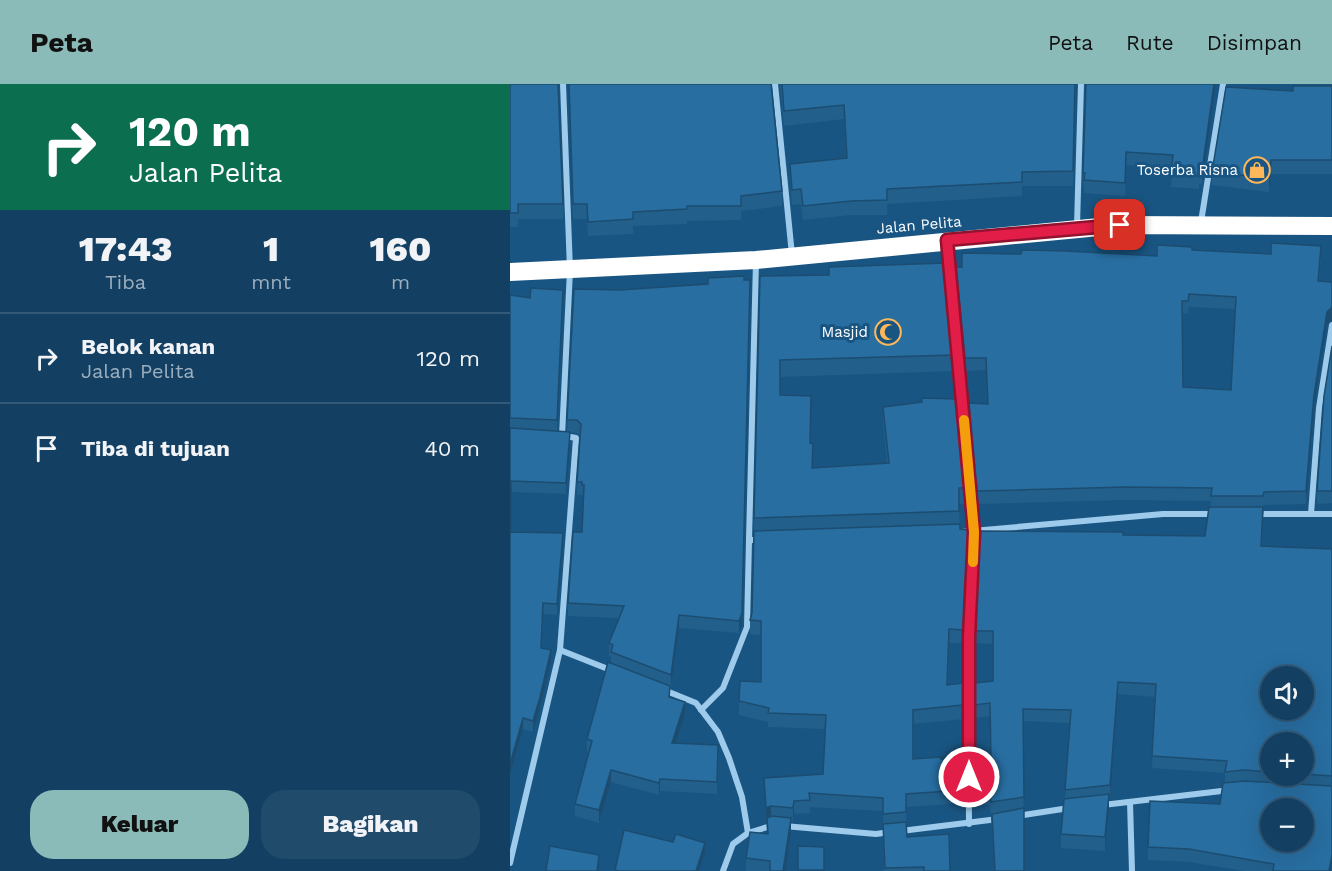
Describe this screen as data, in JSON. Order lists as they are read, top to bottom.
{
  "streets": {
    "highway": ["Jalan Pelita"]
  },
  "places": {
    "shop": ["Toserba Risna"],
    "mosque": ["Masjid"]
  },
  "page": {
    "header": "Peta",
    "nav": ["Peta", "Rute", "Disimpan"],
    "turn": ["120 m", "Jalan Pelita"],
    "eta": [
      "17:43",
      "Tiba",
      "1",
      "mnt",
      "160",
      "m"
    ],
    "list": [
      {
        "name": "Belok kanan",
        "note": "Jalan Pelita",
        "value": "120 m"
      },
      {
        "name": "Tiba di tujuan",
        "value": "40 m"
      }
    ],
    "map_buttons": ["+", "−"],
    "buttons": ["Keluar", "Bagikan"]
  }
}
